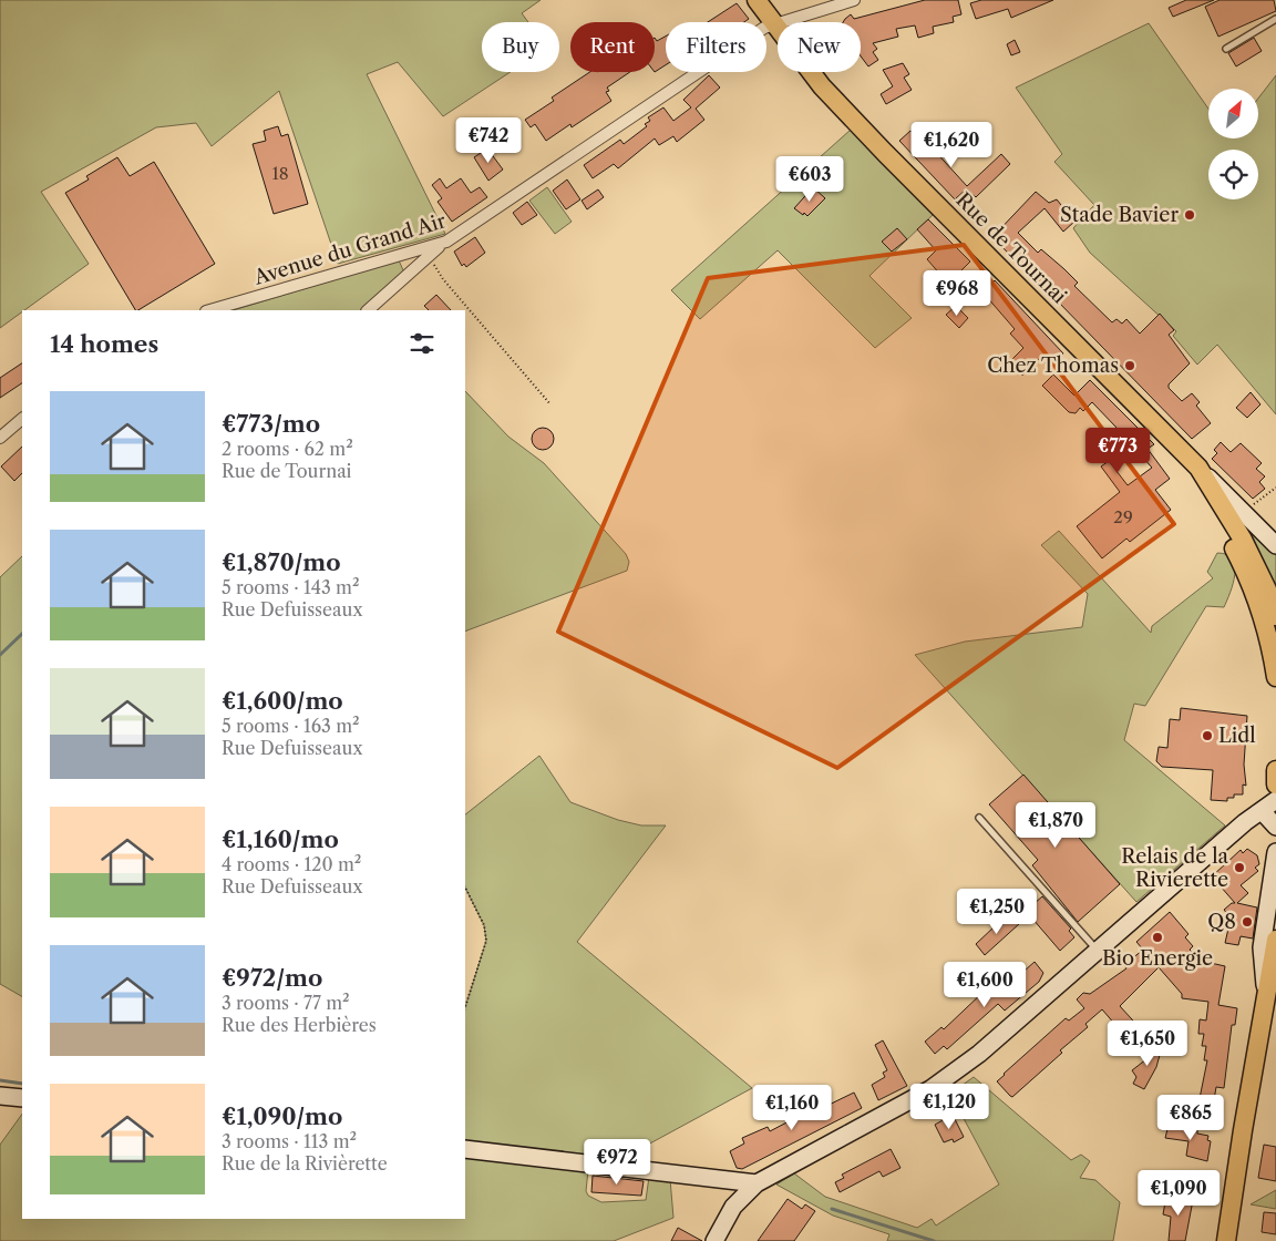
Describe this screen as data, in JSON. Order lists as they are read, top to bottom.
{
  "streets": {
    "main road": ["Rue de Tournai"],
    "street": ["Avenue du Grand Air"]
  },
  "crossings": [
    ["Rue de Tournai", "Avenue du Grand Air"]
  ],
  "places": [
    "Stade Bavier",
    "Chez Thomas",
    "Lidl",
    "Relais de la Rivierette",
    "Q8",
    "Bio Energie"
  ],
  "house_numbers": ["18", "29"],
  "north": "top right",
  "page": {
    "chip": [
      "Buy",
      "Rent",
      "Filters",
      "New"
    ],
    "price": [
      "€742",
      "€1,620",
      "€603",
      "€968",
      "€773",
      "€1,870",
      "€1,250",
      "€1,600",
      "€1,650",
      "€1,120",
      "€1,160",
      "€865",
      "€972",
      "€1,090"
    ],
    "heading": "14 homes",
    "list": [
      {
        "name": "€773/mo",
        "note": "2 rooms · 62 m² · Rue de Tournai"
      },
      {
        "name": "€1,870/mo",
        "note": "5 rooms · 143 m² · Rue Defuisseaux"
      },
      {
        "name": "€1,600/mo",
        "note": "5 rooms · 163 m² · Rue Defuisseaux"
      },
      {
        "name": "€1,160/mo",
        "note": "4 rooms · 120 m² · Rue Defuisseaux"
      },
      {
        "name": "€972/mo",
        "note": "3 rooms · 77 m² · Rue des Herbières"
      },
      {
        "name": "€1,090/mo",
        "note": "3 rooms · 113 m² · Rue de la Rivièrette"
      }
    ]
  }
}
